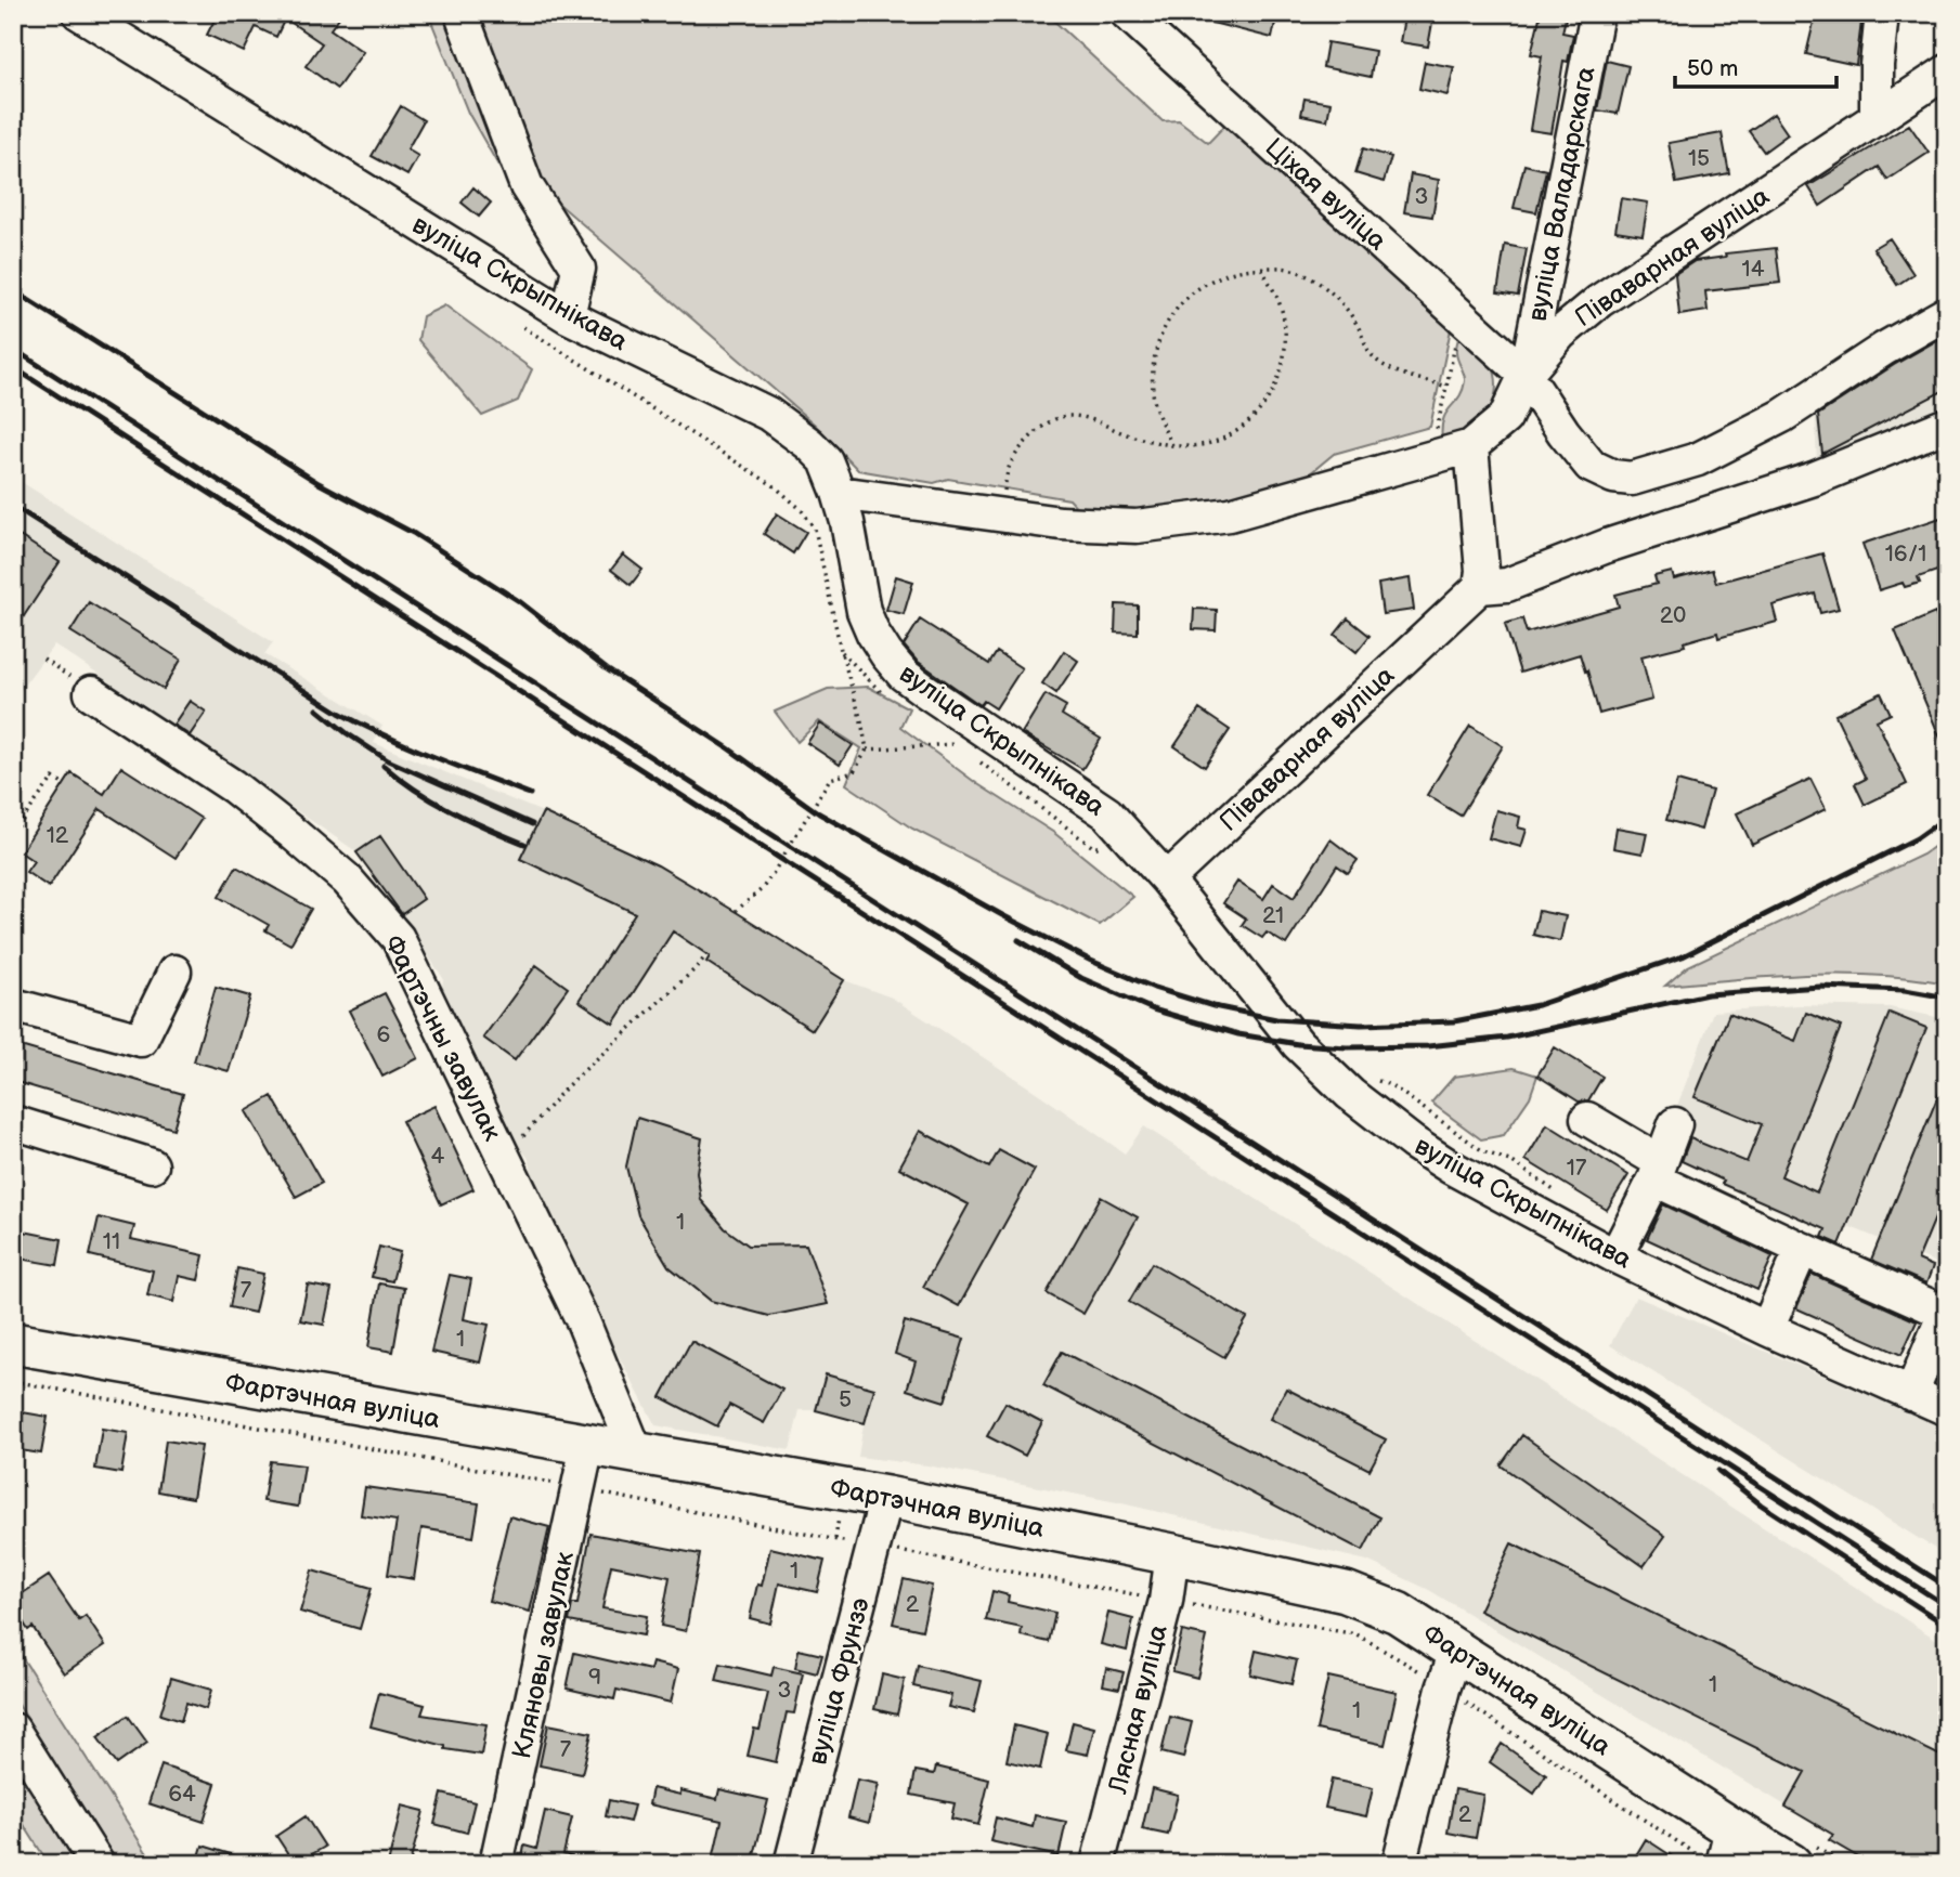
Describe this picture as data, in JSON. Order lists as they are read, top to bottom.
{
  "streets": {
    "main road": ["Фартэчная вуліца"],
    "street": [
      "Ціхая вуліца",
      "вуліца Валадарскага",
      "Піваварная вуліца",
      "вуліца Скрыпнікава",
      "Фартэчны завулак",
      "Кляновы завулак",
      "вуліца Фрунзэ",
      "Лясная вуліца"
    ]
  },
  "crossings": [
    ["Ціхая вуліца", "вуліца Валадарскага"],
    ["Ціхая вуліца", "Піваварная вуліца"],
    ["вуліца Валадарскага", "Піваварная вуліца"],
    ["Піваварная вуліца", "вуліца Скрыпнікава"],
    ["Фартэчны завулак", "Фартэчная вуліца"],
    ["Фартэчная вуліца", "Кляновы завулак"],
    ["Фартэчная вуліца", "вуліца Фрунзэ"],
    ["Фартэчная вуліца", "Лясная вуліца"]
  ],
  "house_numbers": [
    "15",
    "3",
    "14",
    "16/1",
    "20",
    "12",
    "21",
    "6",
    "4",
    "17",
    "1",
    "11",
    "7",
    "1",
    "5",
    "1",
    "2",
    "9",
    "1",
    "3",
    "1",
    "7",
    "64",
    "2"
  ],
  "scale_bar": "50 m"
}
